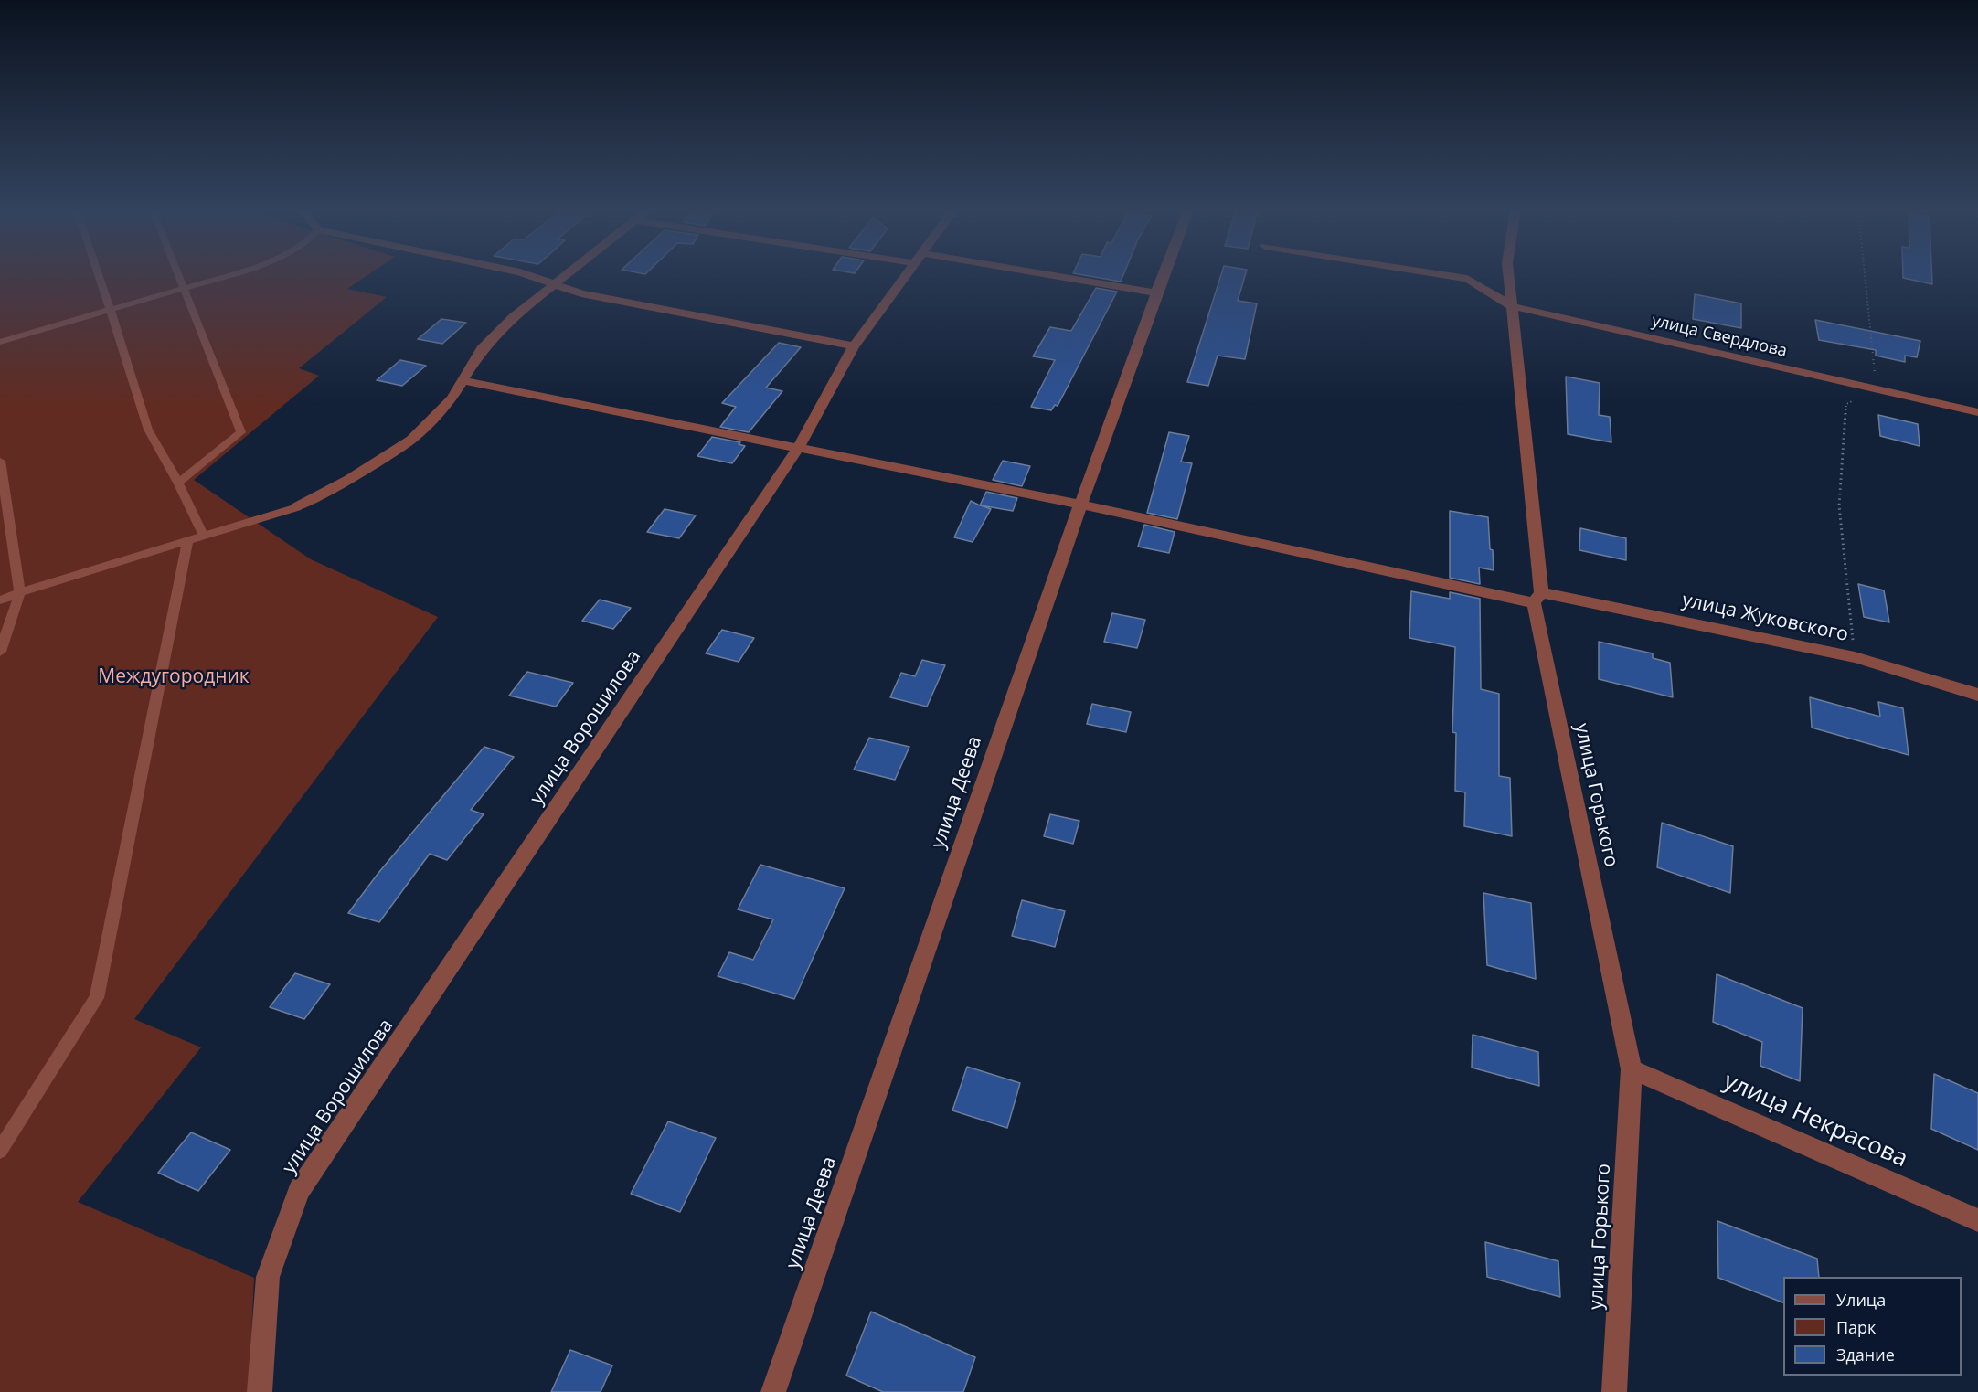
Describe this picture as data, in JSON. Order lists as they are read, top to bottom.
{
  "streets": {
    "street": [
      "улица Свердлова",
      "улица Жуковского",
      "улица Ворошилова",
      "улица Деева",
      "улица Горького",
      "улица Некрасова"
    ]
  },
  "crossings": [
    ["улица Свердлова", "улица Горького"],
    ["улица Жуковского", "улица Ворошилова"],
    ["улица Жуковского", "улица Деева"],
    ["улица Жуковского", "улица Горького"],
    ["улица Горького", "улица Некрасова"]
  ],
  "parks": ["Междугородник"],
  "legend": ["Улица", "Парк", "Здание"]
}
